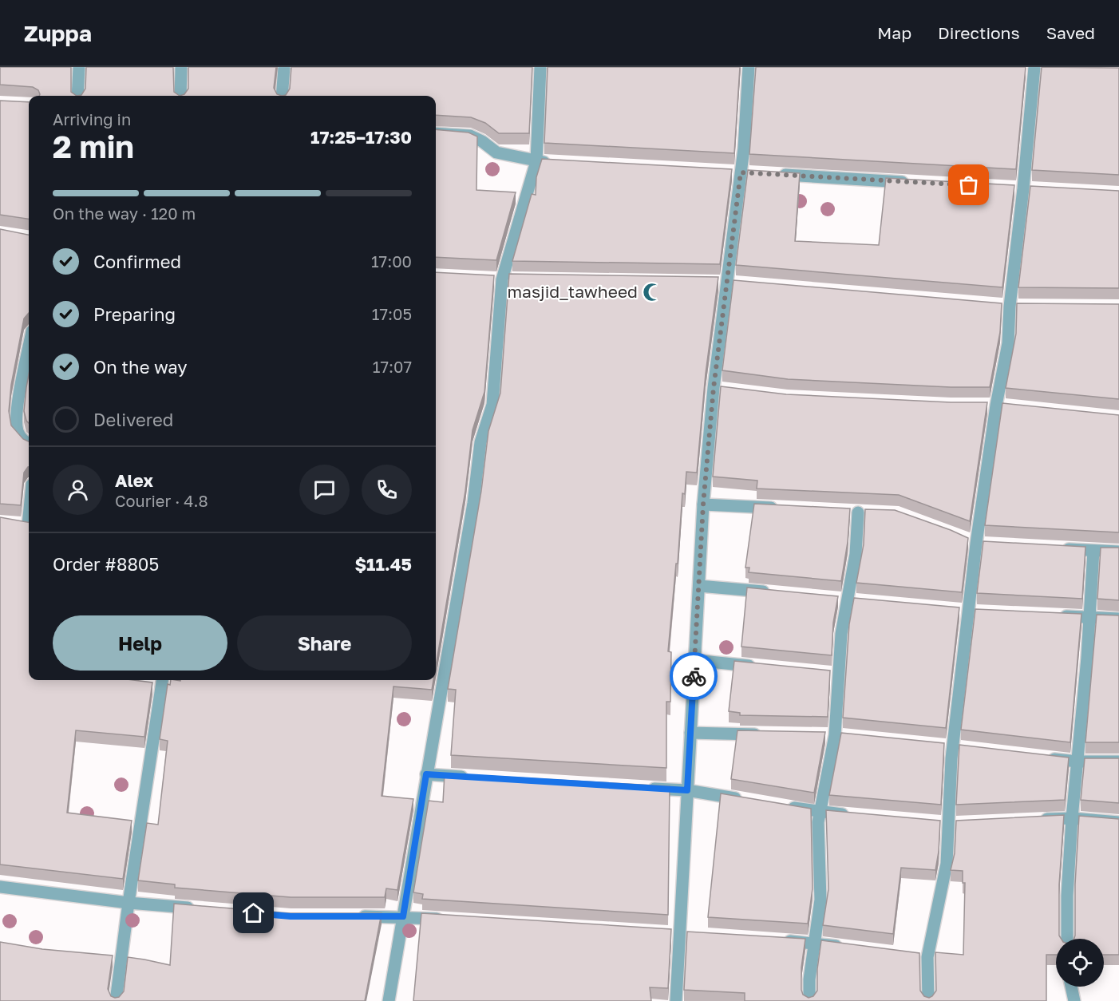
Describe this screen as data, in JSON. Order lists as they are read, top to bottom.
{
  "places": {
    "mosque": ["masjid_tawheed"]
  },
  "page": {
    "header": "Zuppa",
    "nav": ["Map", "Directions", "Saved"],
    "heading": ["2 min", "Arriving in", "17:25–17:30"],
    "panel": [
      "Alex",
      "Courier · 4.8",
      "Order #8805",
      "$11.45"
    ],
    "bar": "On the way · 120 m",
    "list": [
      ["Confirmed", "17:00"],
      ["Preparing", "17:05"],
      ["On the way", "17:07"],
      "Delivered"
    ],
    "buttons": ["Help", "Share"]
  }
}
